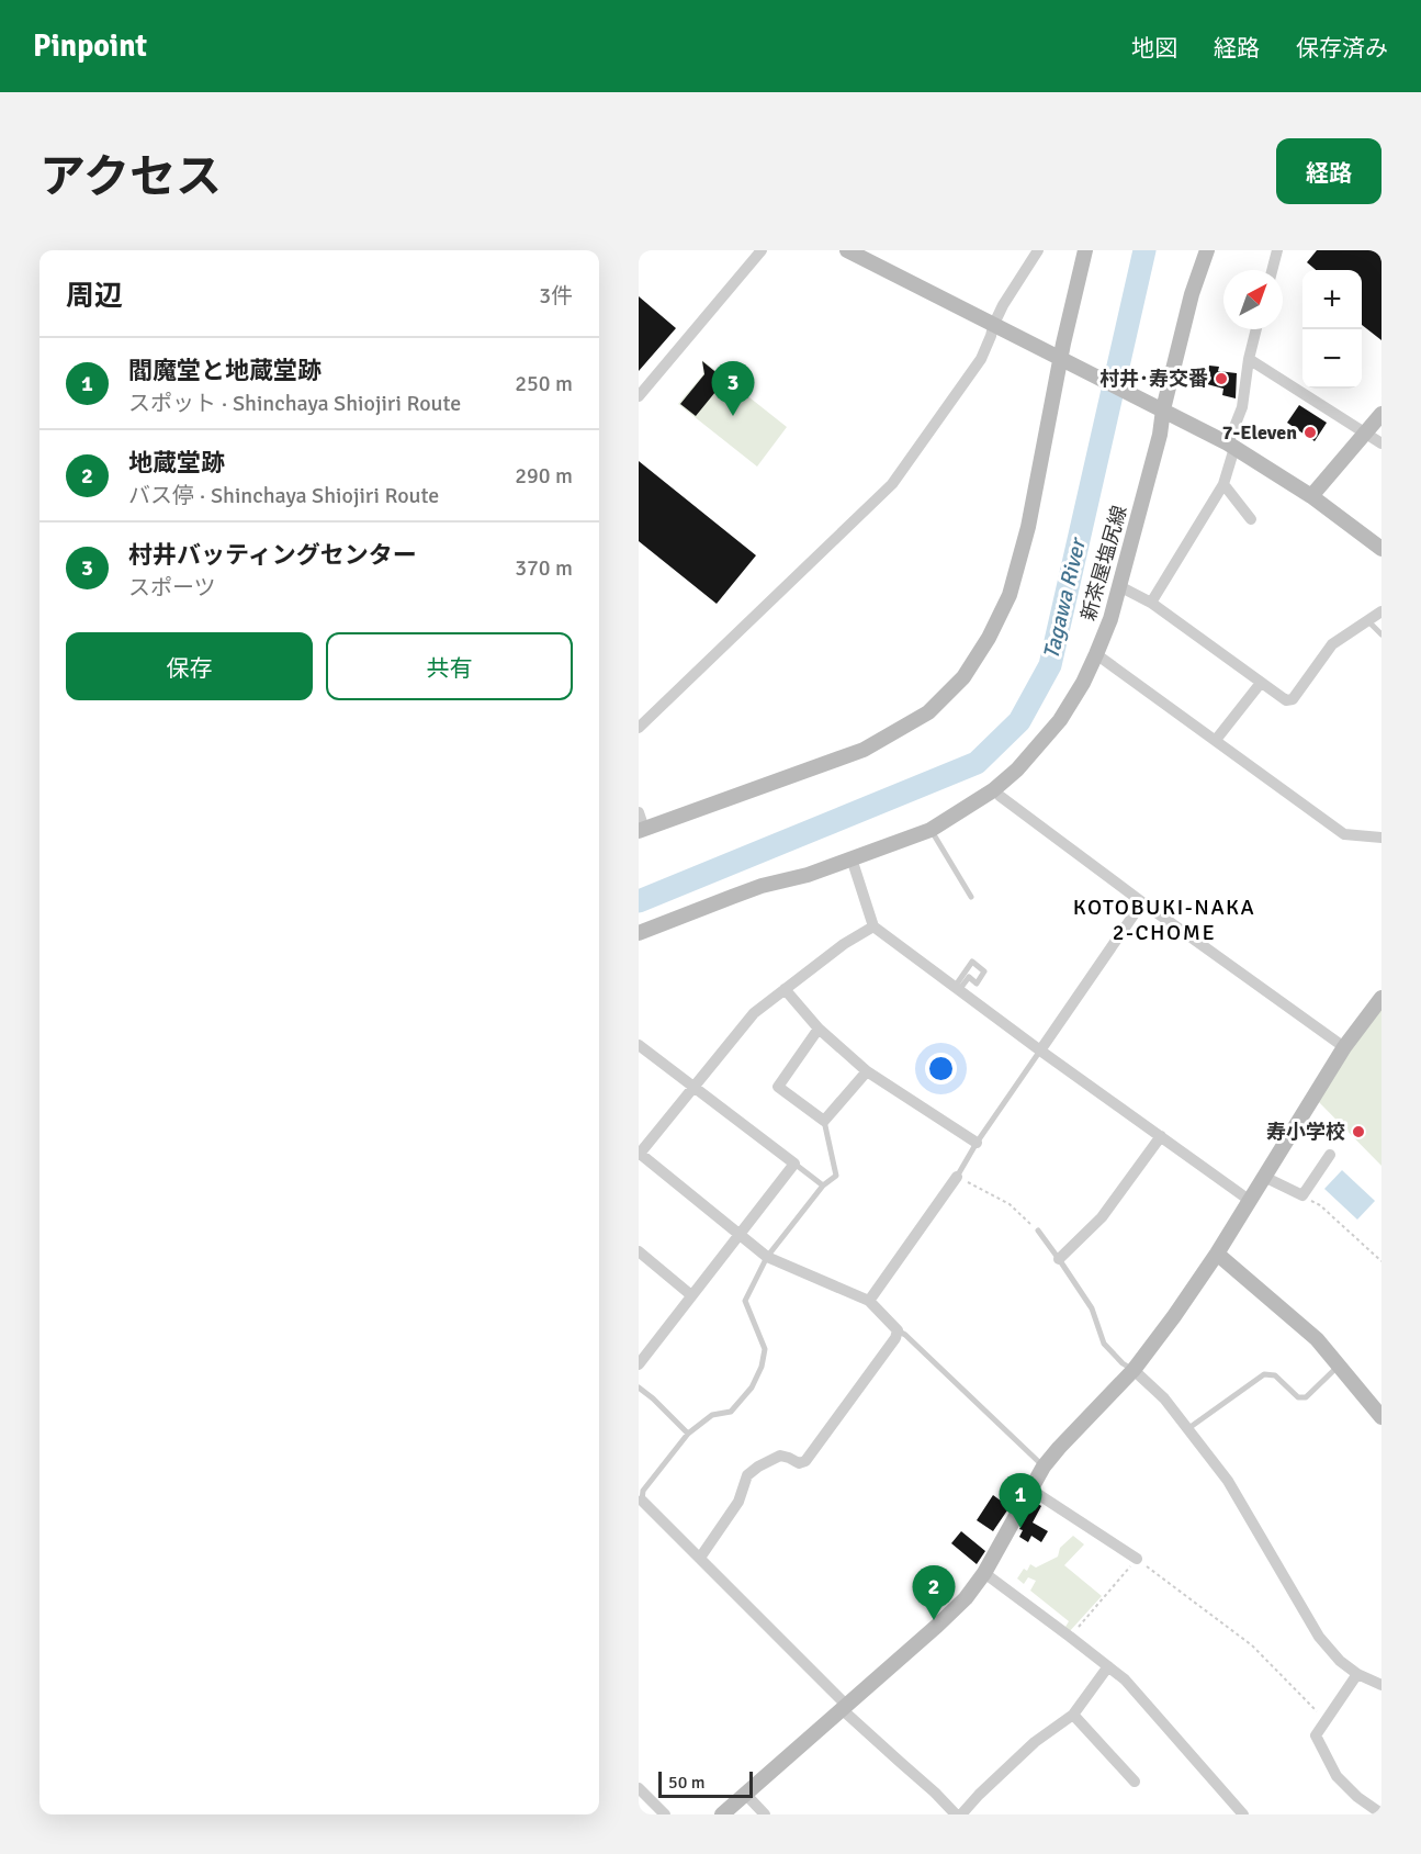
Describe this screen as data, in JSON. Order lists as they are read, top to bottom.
{
  "streets": {
    "main road": ["新茶屋塩尻線"]
  },
  "districts": ["KOTOBUKI-NAKA 2-CHOME"],
  "water": ["Tagawa River"],
  "places": ["村井･寿交番", "7-Eleven", "寿小学校"],
  "scale_bar": "50 m",
  "north": "top right",
  "page": {
    "header": "Pinpoint",
    "nav": ["地図", "経路", "保存済み"],
    "title": "アクセス",
    "buttons": [
      "経路",
      ["保存", "共有"]
    ],
    "heading": ["周辺", "3件"],
    "map_buttons": ["+", "−"],
    "list": [
      {
        "mark": "1",
        "name": "閻魔堂と地蔵堂跡",
        "note": "スポット · Shinchaya Shiojiri Route",
        "value": "250 m"
      },
      {
        "mark": "2",
        "name": "地蔵堂跡",
        "note": "バス停 · Shinchaya Shiojiri Route",
        "value": "290 m"
      },
      {
        "mark": "3",
        "name": "村井バッティングセンター",
        "note": "スポーツ",
        "value": "370 m"
      }
    ],
    "pins": ["3", "1", "2"],
    "scale": "50 m"
  }
}
